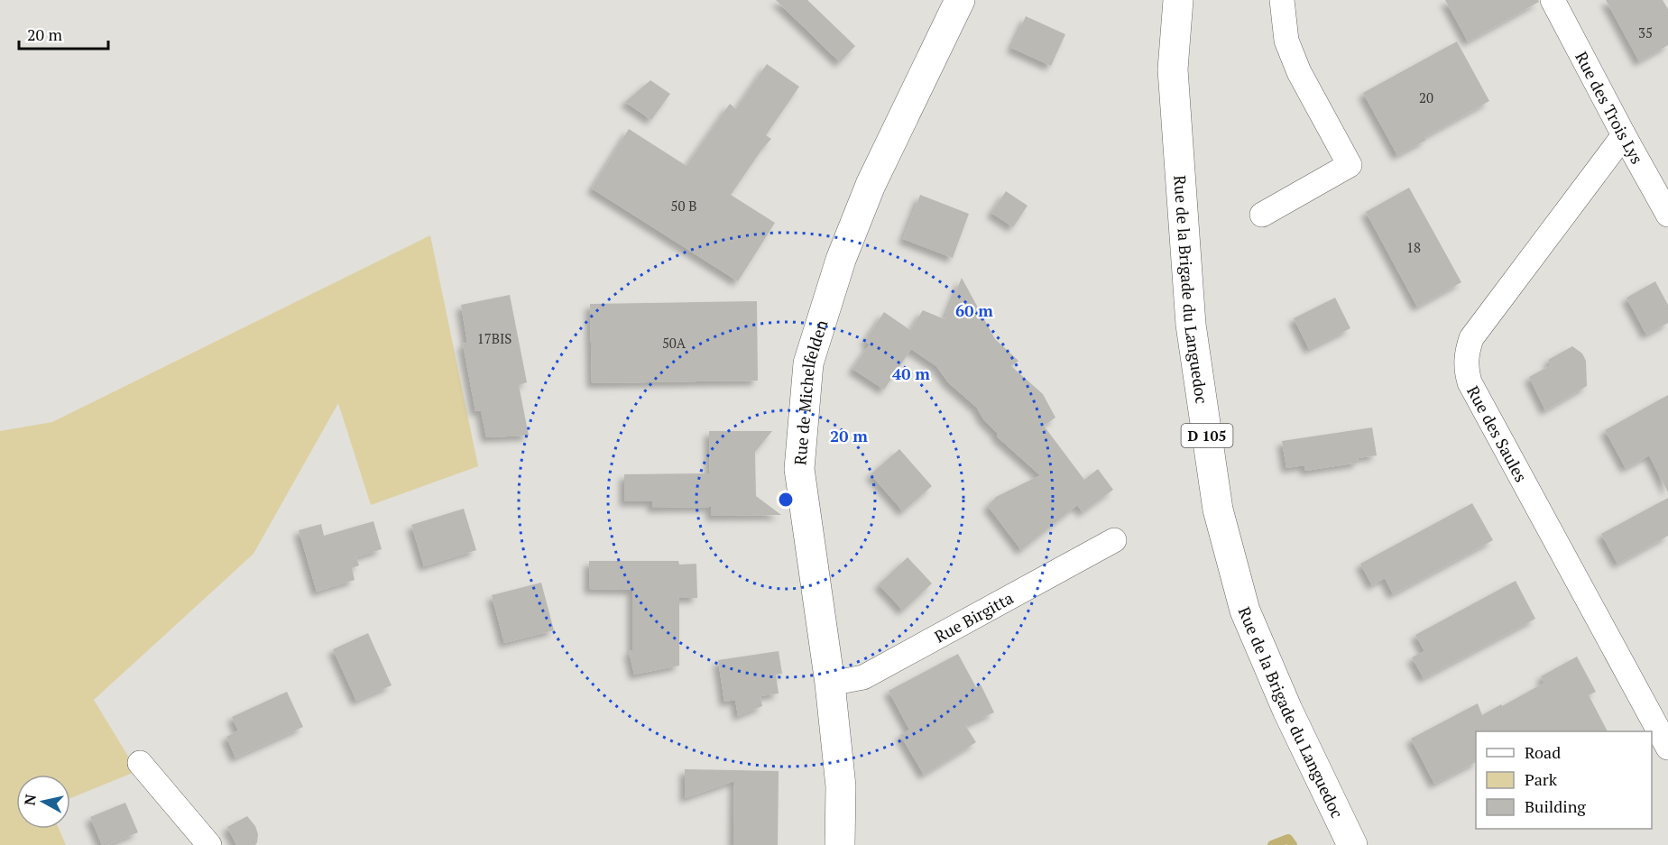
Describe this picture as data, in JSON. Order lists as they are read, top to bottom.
{
  "streets": {
    "street": [
      "Rue des Trois Lys",
      "Rue de la Brigade du Languedoc",
      "Rue de Michelfelden",
      "Rue des Saules",
      "D 105",
      "Rue Birgitta"
    ]
  },
  "crossings": [
    ["Rue des Trois Lys", "Rue des Saules"],
    ["Rue de Michelfelden", "Rue Birgitta"]
  ],
  "house_numbers": [
    "35",
    "20",
    "50 B",
    "18",
    "17BIS",
    "50A"
  ],
  "legend": ["Road", "Park", "Building"],
  "scale_bar": "20 m",
  "north": "left",
  "rings": ["60 m", "40 m", "20 m"]
}
